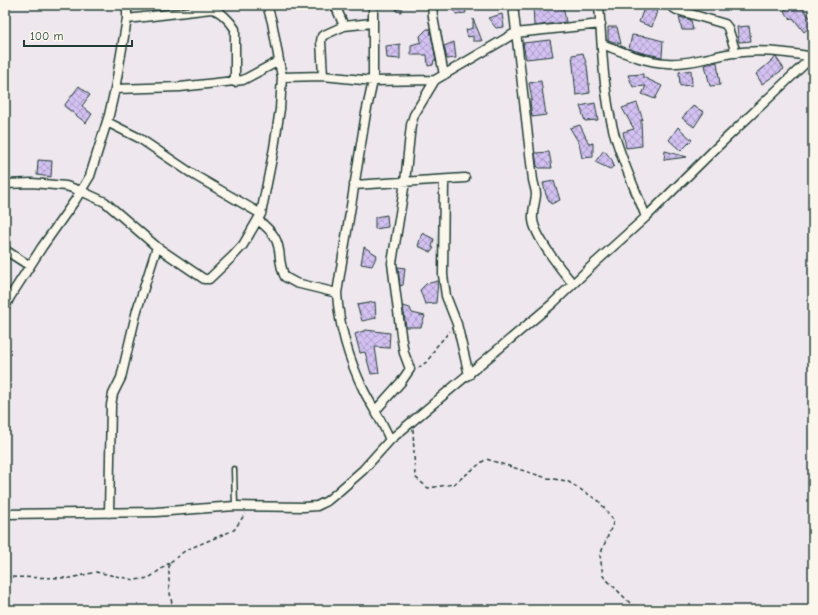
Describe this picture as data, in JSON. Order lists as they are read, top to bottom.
{
  "scale_bar": "100 m"
}
